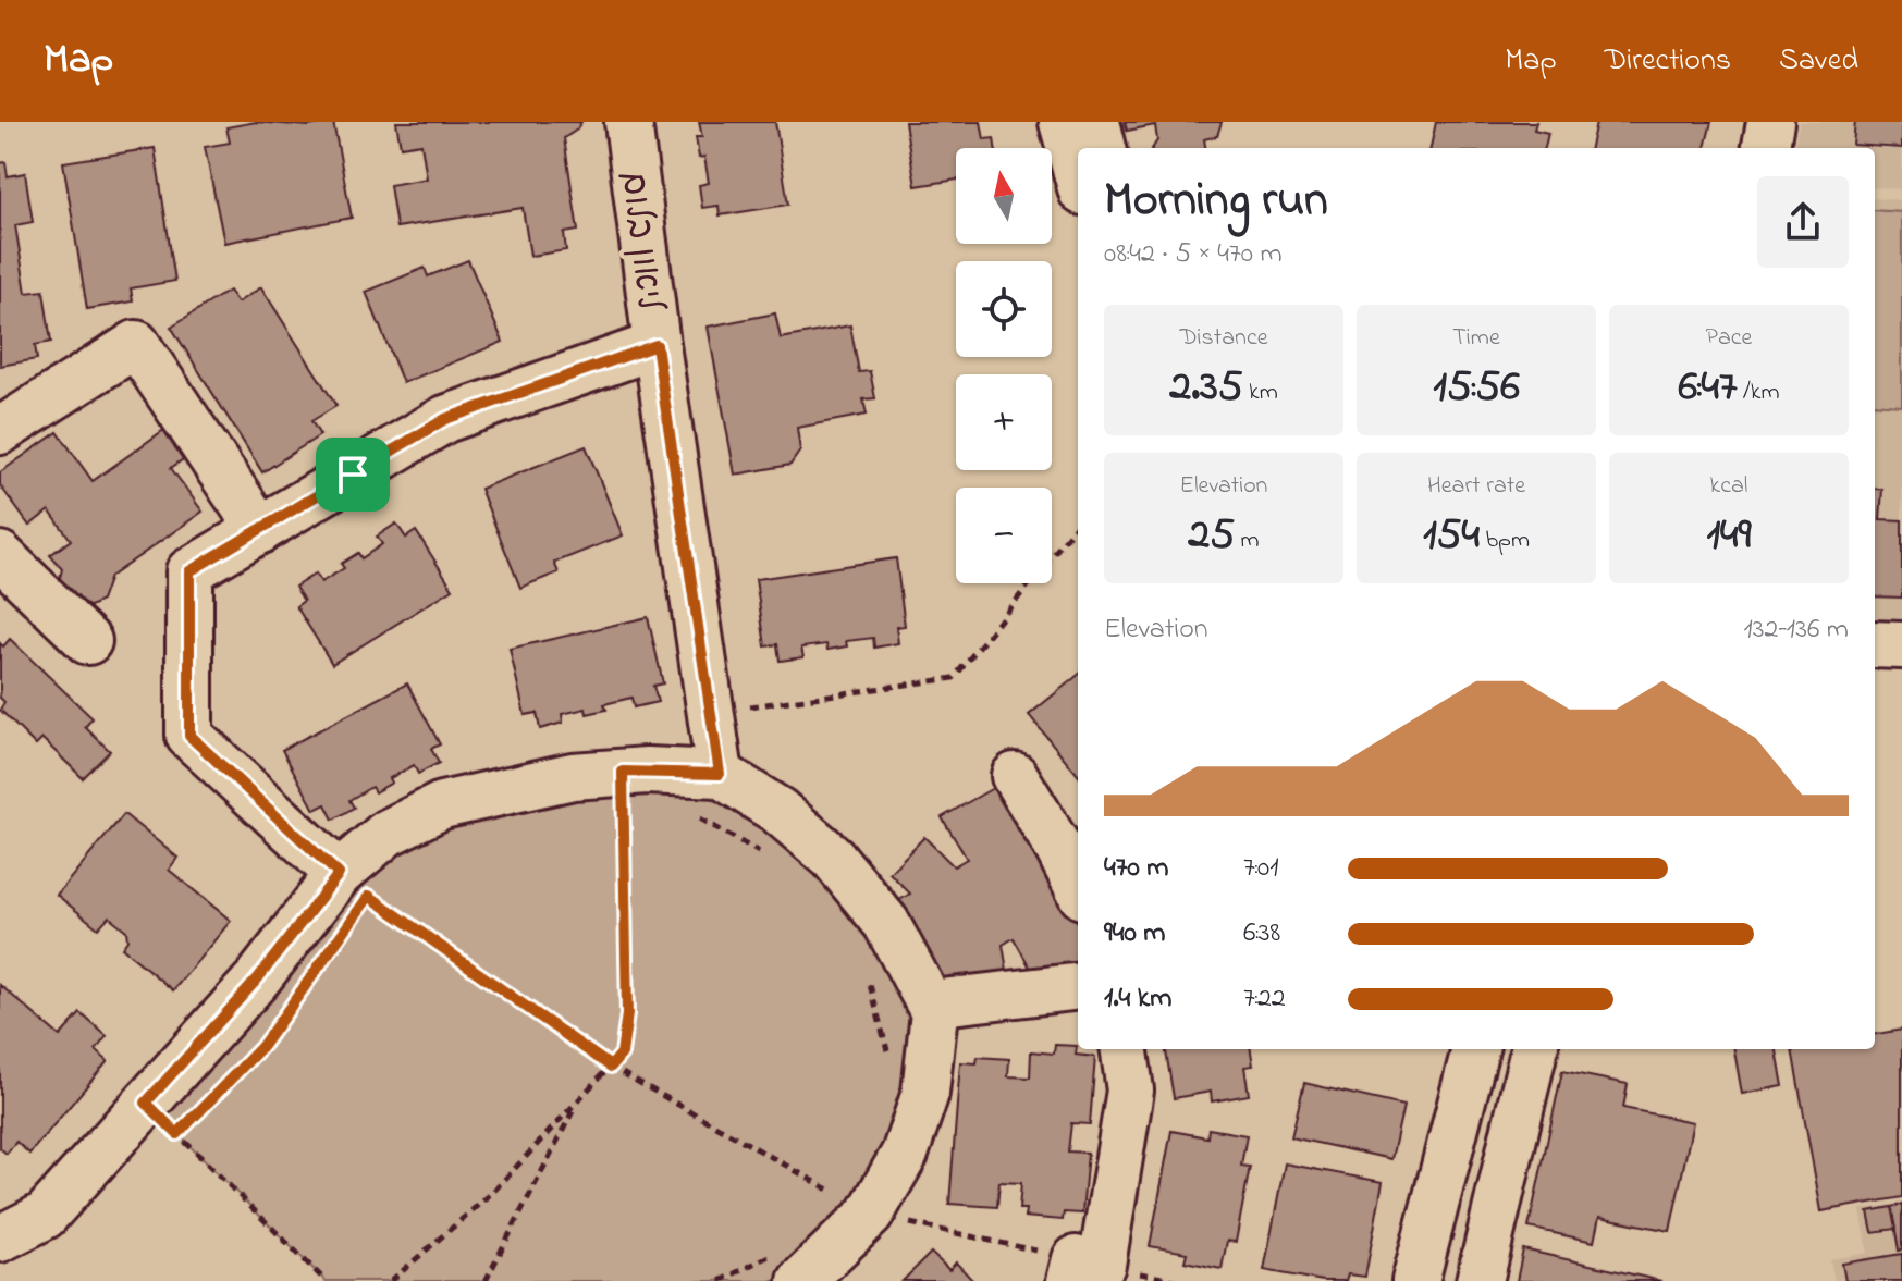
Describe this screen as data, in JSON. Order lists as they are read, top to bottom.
{
  "streets": {
    "street": ["ליאון בלום"]
  },
  "north": "top",
  "page": {
    "header": "Map",
    "nav": ["Map", "Directions", "Saved"],
    "map_buttons": ["+", "−"],
    "heading": ["Morning run", "08:42 · 5 × 470 m"],
    "stats": [
      ["Distance", "2.35 km"],
      ["Time", "15:56"],
      ["Pace", "6:47 /km"],
      ["Elevation", "25 m"],
      ["Heart rate", "154 bpm"],
      ["kcal", "149"]
    ],
    "chart": ["Elevation", "132–136 m"],
    "list": [
      {
        "name": "470 m",
        "note": "7:01"
      },
      {
        "name": "940 m",
        "note": "6:38"
      },
      {
        "name": "1.4 km",
        "note": "7:22"
      }
    ]
  }
}
